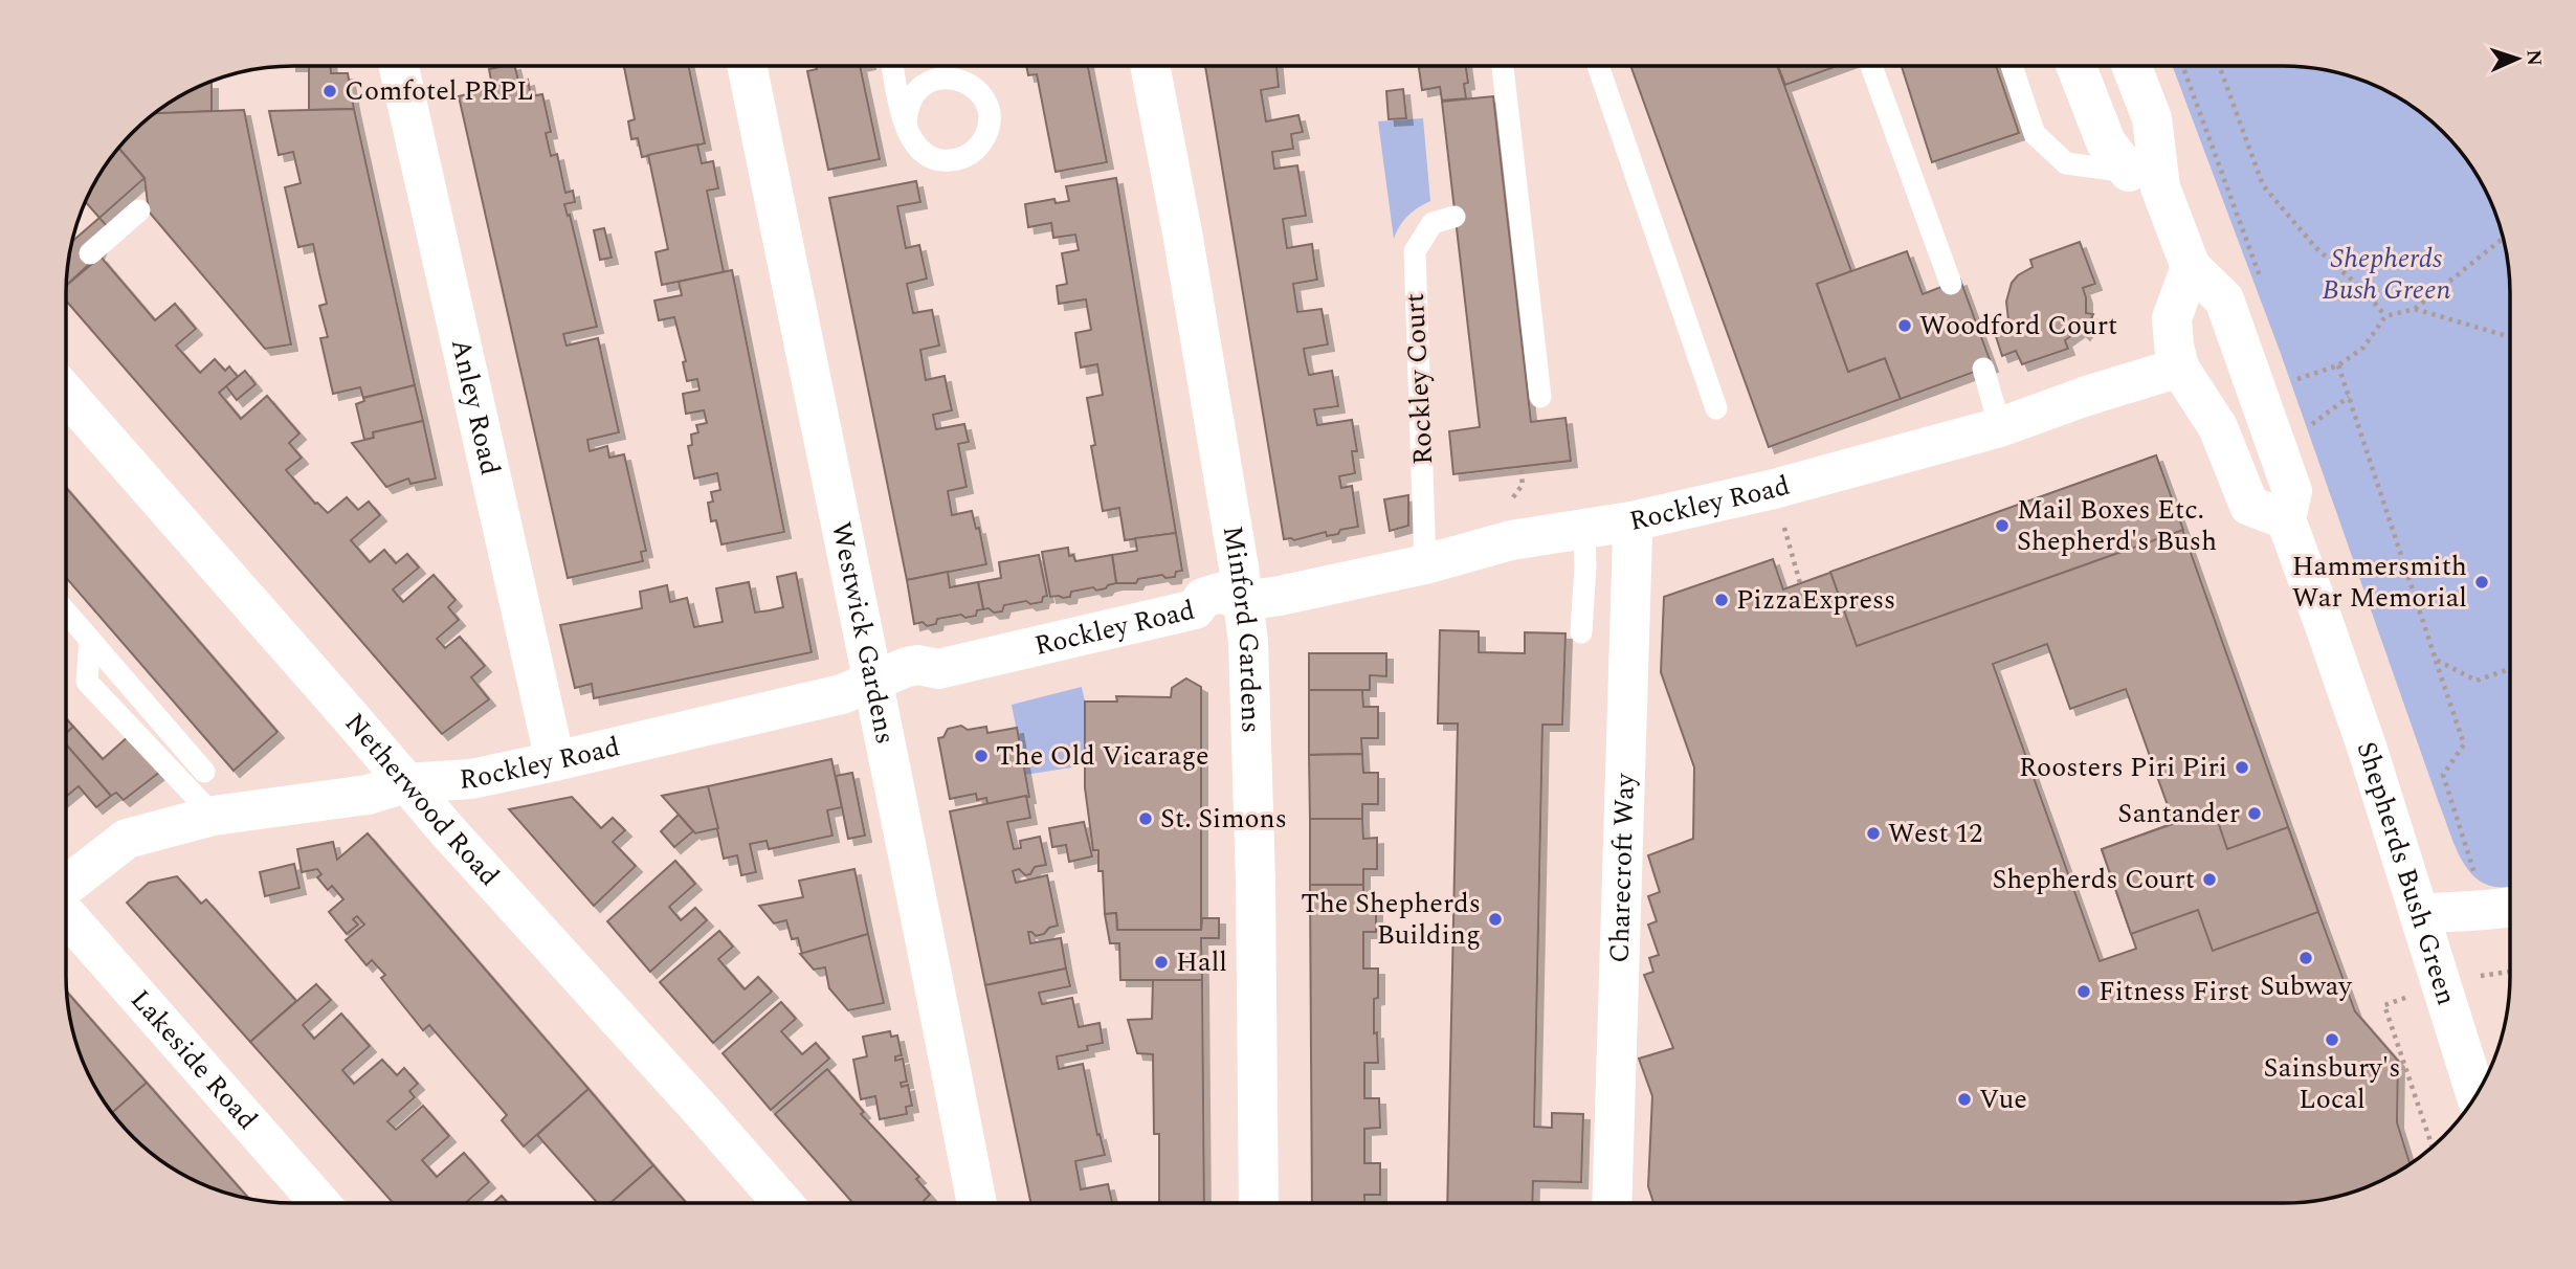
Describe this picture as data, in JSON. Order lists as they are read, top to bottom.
{
  "streets": {
    "street": [
      "Anley Road",
      "Rockley Road",
      "Minford Gardens",
      "Westwick Gardens",
      "Netherwood Road",
      "Charecroft Way",
      "Shepherds Bush Green",
      "Lakeside Road"
    ],
    "lane": ["Rockley Court"]
  },
  "crossings": [
    ["Rockley Court", "Rockley Road"],
    ["Anley Road", "Rockley Road"],
    ["Rockley Road", "Minford Gardens"],
    ["Rockley Road", "Westwick Gardens"],
    ["Rockley Road", "Netherwood Road"],
    ["Rockley Road", "Charecroft Way"]
  ],
  "parks": ["Shepherds Bush Green"],
  "places": [
    "Comfotel PRPL",
    "Woodford Court",
    "Mail Boxes Etc. Shepherd's Bush",
    "Hammersmith War Memorial",
    "PizzaExpress",
    "The Old Vicarage",
    "Roosters Piri Piri",
    "Santander",
    "St. Simons",
    "West 12",
    "Shepherds Court",
    "The Shepherds Building",
    "Subway",
    "Hall",
    "Fitness First",
    "Sainsbury's Local",
    "Vue"
  ],
  "north": "right"
}
